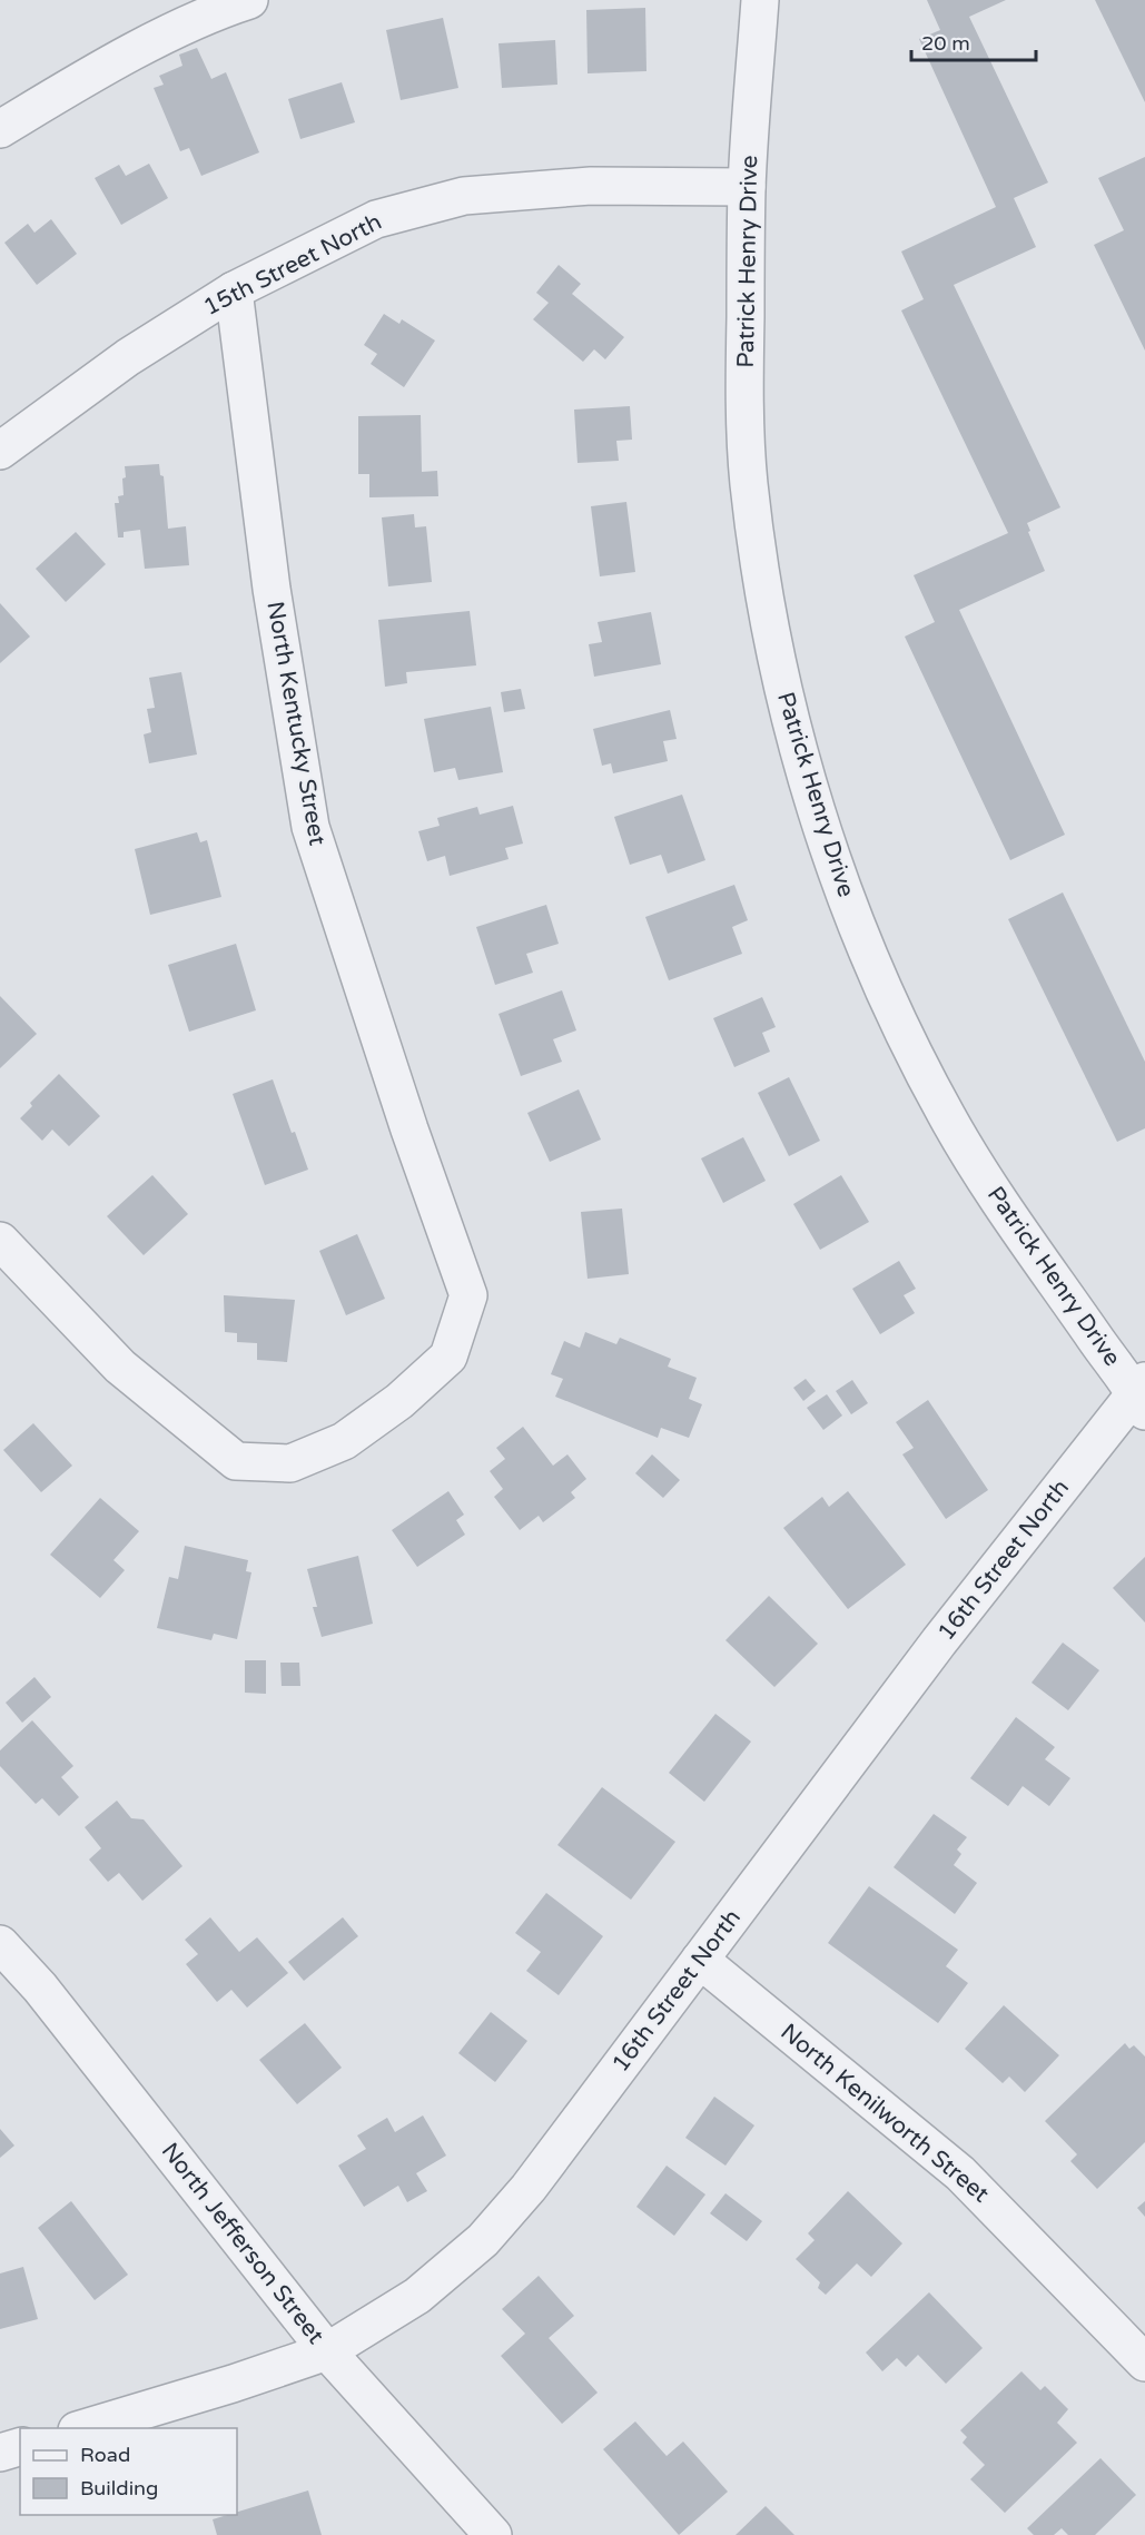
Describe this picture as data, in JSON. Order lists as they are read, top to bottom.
{
  "streets": {
    "street": [
      "Patrick Henry Drive",
      "15th Street North",
      "North Kentucky Street",
      "16th Street North",
      "North Kenilworth Street",
      "North Jefferson Street"
    ]
  },
  "crossings": [
    ["Patrick Henry Drive", "15th Street North"],
    ["Patrick Henry Drive", "16th Street North"],
    ["15th Street North", "North Kentucky Street"],
    ["16th Street North", "North Kenilworth Street"],
    ["16th Street North", "North Jefferson Street"]
  ],
  "legend": ["Road", "Building"],
  "scale_bar": "20 m"
}
